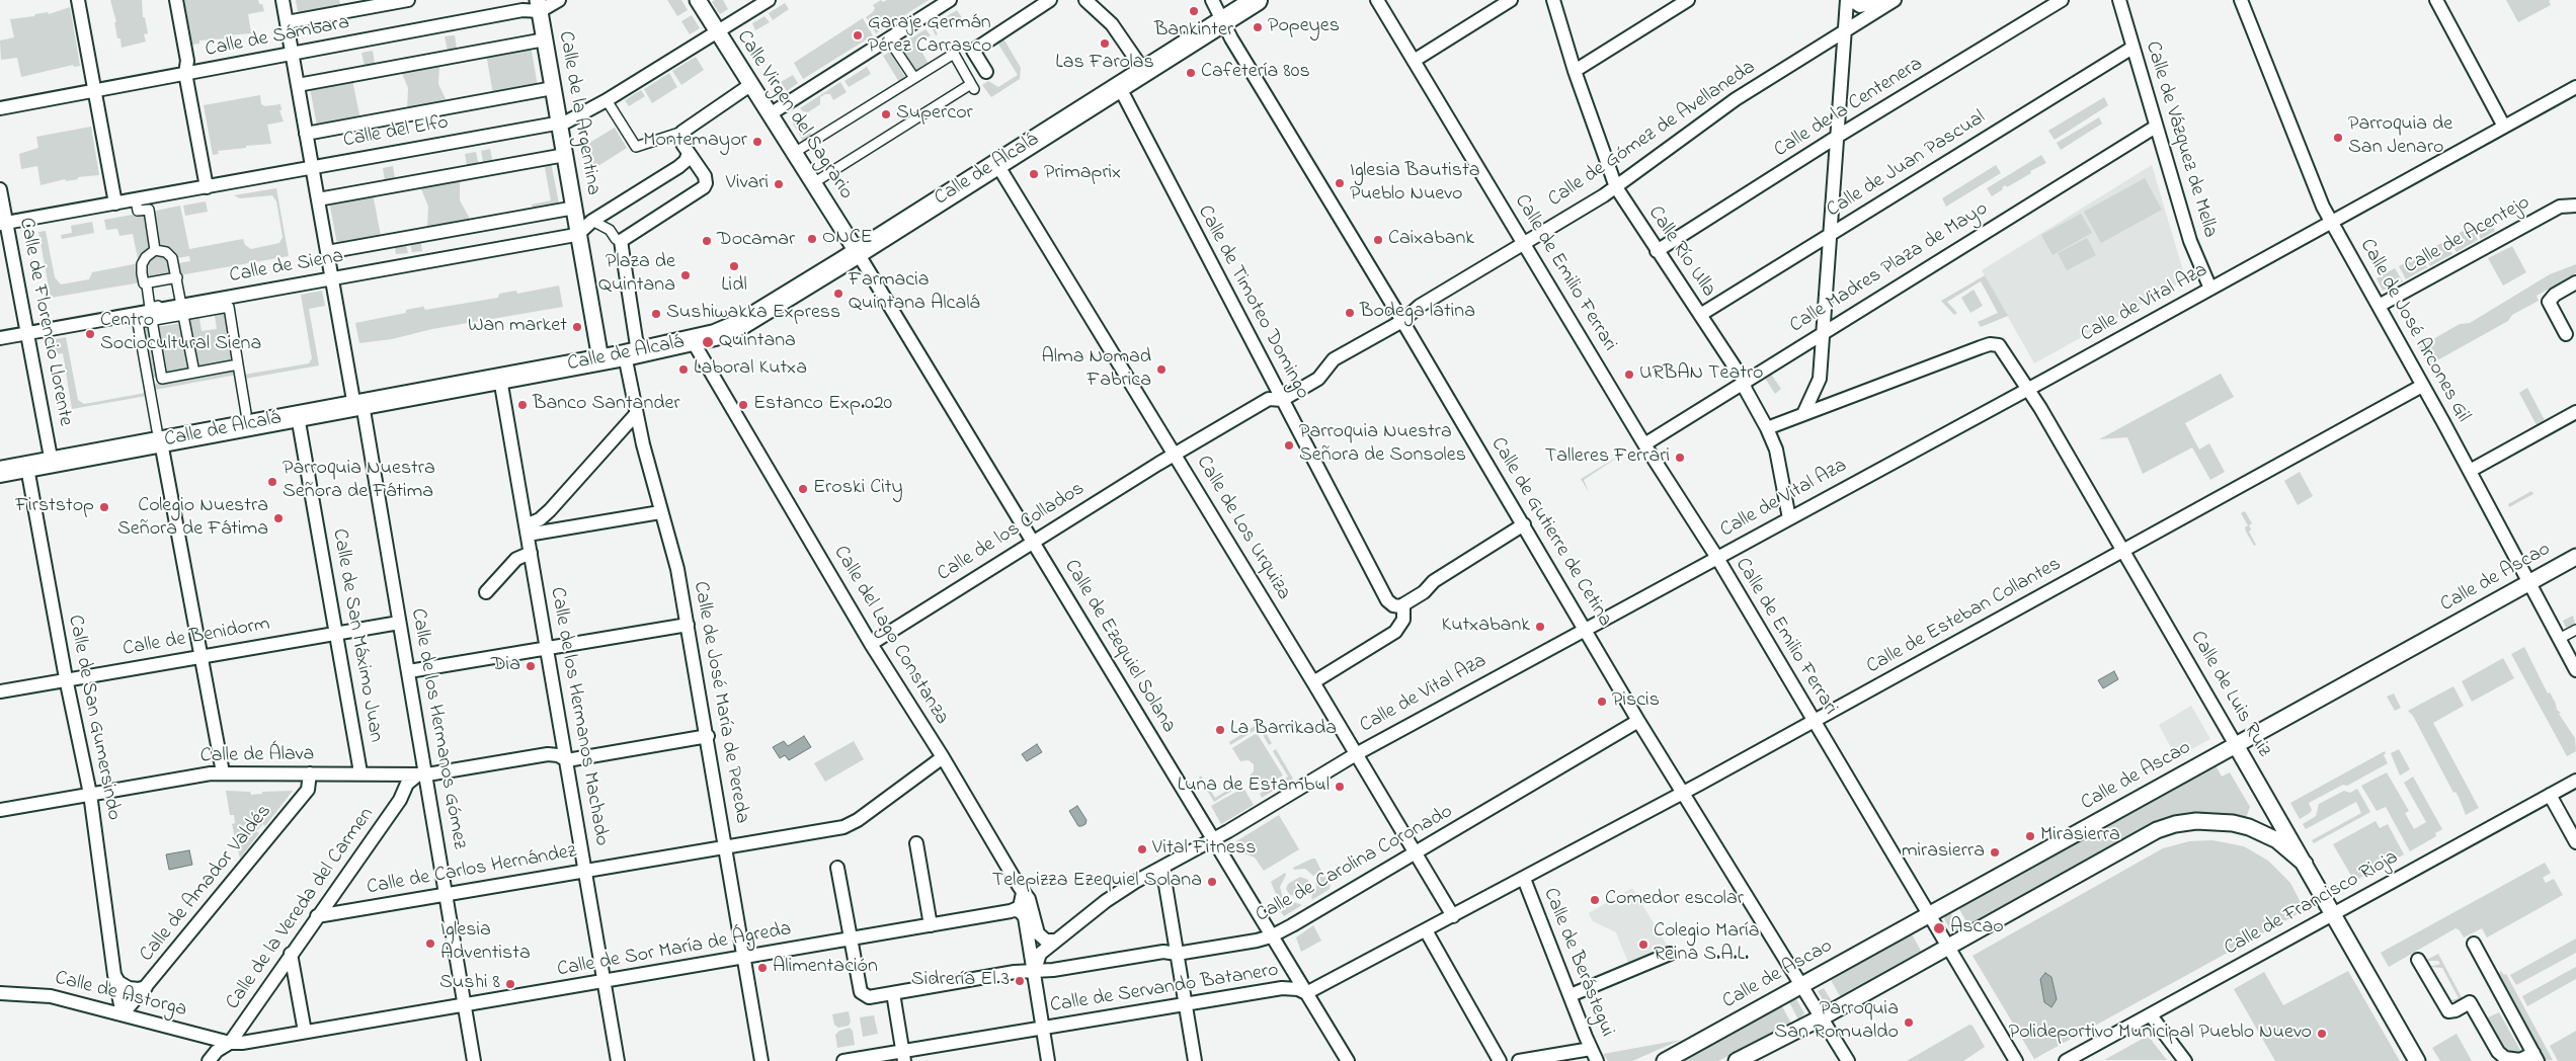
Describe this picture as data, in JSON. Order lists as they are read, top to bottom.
{
  "streets": {
    "main road": ["Calle de Alcalá"],
    "street": [
      "Calle de Sámbara",
      "Calle de la Centenera",
      "Calle de la Argentina",
      "Calle Virgen del Sagrario",
      "Calle del Elfo",
      "Calle de Gómez de Avellaneda",
      "Calle de Vázquez de Mella",
      "Calle de Juan Pascual",
      "Calle de Acentejo",
      "Calle Río Ulla",
      "Calle de Siena",
      "Calle Madres Plaza de Mayo",
      "Calle de Emilio Ferrari",
      "Calle de Timoteo Domingo",
      "Calle de Vital Aza",
      "Calle de Florencio Llorente",
      "Calle de José Arcones Gil",
      "Calle de Los Urquiza",
      "Calle de los Collados",
      "Calle de Gutierre de Cetina",
      "Calle de Ascao",
      "Calle de Esteban Collantes",
      "Calle de San Máximo Juan",
      "Calle del Lago Constanza",
      "Calle de Benidorm",
      "Calle de Ezequiel Solana",
      "Calle de Luis Ruiz",
      "Calle de José María de Pereda",
      "Calle de los Hermanos Machado",
      "Calle de San Gumersindo",
      "Calle de los Hermanos Gómez",
      "Calle de Álava",
      "Calle de Carolina Coronado",
      "Calle de Carlos Hernández",
      "Calle de Amador Valdés",
      "Calle de Francisco Rioja",
      "Calle de la Vereda del Carmen",
      "Calle de Sor María de Ágreda",
      "Calle de Berástegui",
      "Calle de Servando Batanero",
      "Calle de Astorga"
    ]
  },
  "crossings": [
    ["Calle de Sámbara", "Calle de la Argentina"],
    ["Calle de Sámbara", "Calle de los Hermanos Gómez"],
    ["Calle de la Centenera", "Calle Río Ulla"],
    ["Calle de la Argentina", "Calle del Elfo"],
    ["Calle de la Argentina", "Calle de Alcalá"],
    ["Calle de la Argentina", "Calle de Siena"],
    ["Calle Virgen del Sagrario", "Calle del Elfo"],
    ["Calle Virgen del Sagrario", "Calle de Alcalá"],
    ["Calle Virgen del Sagrario", "Calle de Ezequiel Solana"],
    ["Calle del Elfo", "Calle de Florencio Llorente"],
    ["Calle del Elfo", "Calle de los Hermanos Gómez"],
    ["Calle de Gómez de Avellaneda", "Calle Río Ulla"],
    ["Calle de Gómez de Avellaneda", "Calle de Emilio Ferrari"],
    ["Calle de Gómez de Avellaneda", "Calle de Timoteo Domingo"],
    ["Calle de Gómez de Avellaneda", "Calle de los Collados"],
    ["Calle de Gómez de Avellaneda", "Calle de Gutierre de Cetina"],
    ["Calle de Vázquez de Mella", "Calle de Juan Pascual"],
    ["Calle de Vázquez de Mella", "Calle Madres Plaza de Mayo"],
    ["Calle de Vázquez de Mella", "Calle de Vital Aza"],
    ["Calle de Juan Pascual", "Calle Río Ulla"],
    ["Calle de Alcalá", "Calle de Timoteo Domingo"],
    ["Calle de Alcalá", "Calle de Florencio Llorente"],
    ["Calle de Alcalá", "Calle de Los Urquiza"],
    ["Calle de Alcalá", "Calle de Gutierre de Cetina"],
    ["Calle de Alcalá", "Calle de San Máximo Juan"],
    ["Calle de Alcalá", "Calle del Lago Constanza"],
    ["Calle de Alcalá", "Calle de Ezequiel Solana"],
    ["Calle de Alcalá", "Calle de José María de Pereda"],
    ["Calle de Alcalá", "Calle de los Hermanos Machado"],
    ["Calle de Alcalá", "Calle de San Gumersindo"],
    ["Calle de Alcalá", "Calle de los Hermanos Gómez"],
    ["Calle de Acentejo", "Calle de José Arcones Gil"],
    ["Calle Río Ulla", "Calle Madres Plaza de Mayo"],
    ["Calle Río Ulla", "Calle de Vital Aza"],
    ["Calle de Siena", "Calle de Florencio Llorente"],
    ["Calle de Siena", "Calle de los Hermanos Gómez"],
    ["Calle Madres Plaza de Mayo", "Calle de Emilio Ferrari"],
    ["Calle de Emilio Ferrari", "Calle de Vital Aza"],
    ["Calle de Emilio Ferrari", "Calle de Ascao"],
    ["Calle de Emilio Ferrari", "Calle de Esteban Collantes"],
    ["Calle de Timoteo Domingo", "Calle de los Collados"],
    ["Calle de Vital Aza", "Calle de José Arcones Gil"],
    ["Calle de Vital Aza", "Calle de Los Urquiza"],
    ["Calle de Vital Aza", "Calle de Gutierre de Cetina"],
    ["Calle de Vital Aza", "Calle del Lago Constanza"],
    ["Calle de Vital Aza", "Calle de Ezequiel Solana"],
    ["Calle de Vital Aza", "Calle de Luis Ruiz"],
    ["Calle de Vital Aza", "Calle de Carolina Coronado"],
    ["Calle de José Arcones Gil", "Calle de Ascao"],
    ["Calle de José Arcones Gil", "Calle de Esteban Collantes"],
    ["Calle de Los Urquiza", "Calle de los Collados"],
    ["Calle de Los Urquiza", "Calle de Carolina Coronado"],
    ["Calle de Los Urquiza", "Calle de Servando Batanero"],
    ["Calle de los Collados", "Calle del Lago Constanza"],
    ["Calle de los Collados", "Calle de Ezequiel Solana"],
    ["Calle de Gutierre de Cetina", "Calle de Ascao"],
    ["Calle de Gutierre de Cetina", "Calle de Esteban Collantes"],
    ["Calle de Gutierre de Cetina", "Calle de Carolina Coronado"],
    ["Calle de Ascao", "Calle de Luis Ruiz"],
    ["Calle de Esteban Collantes", "Calle de Luis Ruiz"],
    ["Calle de Esteban Collantes", "Calle de Berástegui"],
    ["Calle de Esteban Collantes", "Calle de Servando Batanero"],
    ["Calle de San Máximo Juan", "Calle de Benidorm"],
    ["Calle de San Máximo Juan", "Calle de Álava"],
    ["Calle del Lago Constanza", "Calle de Carlos Hernández"],
    ["Calle de Benidorm", "Calle de San Gumersindo"],
    ["Calle de Benidorm", "Calle de los Hermanos Gómez"],
    ["Calle de Ezequiel Solana", "Calle de Carolina Coronado"],
    ["Calle de Ezequiel Solana", "Calle de Servando Batanero"],
    ["Calle de Luis Ruiz", "Calle de Francisco Rioja"],
    ["Calle de José María de Pereda", "Calle de Carlos Hernández"],
    ["Calle de José María de Pereda", "Calle de Sor María de Ágreda"],
    ["Calle de los Hermanos Machado", "Calle de Carlos Hernández"],
    ["Calle de los Hermanos Machado", "Calle de Sor María de Ágreda"],
    ["Calle de San Gumersindo", "Calle de Álava"],
    ["Calle de San Gumersindo", "Calle de Amador Valdés"],
    ["Calle de San Gumersindo", "Calle de Astorga"],
    ["Calle de los Hermanos Gómez", "Calle de Álava"],
    ["Calle de los Hermanos Gómez", "Calle de Carlos Hernández"],
    ["Calle de los Hermanos Gómez", "Calle de la Vereda del Carmen"],
    ["Calle de los Hermanos Gómez", "Calle de Sor María de Ágreda"],
    ["Calle de Álava", "Calle de Amador Valdés"],
    ["Calle de Álava", "Calle de la Vereda del Carmen"],
    ["Calle de Carolina Coronado", "Calle de Sor María de Ágreda"],
    ["Calle de Carlos Hernández", "Calle de la Vereda del Carmen"],
    ["Calle de Amador Valdés", "Calle de Astorga"],
    ["Calle de la Vereda del Carmen", "Calle de Sor María de Ágreda"],
    ["Calle de la Vereda del Carmen", "Calle de Astorga"],
    ["Calle de Sor María de Ágreda", "Calle de Astorga"],
    ["Calle de Berástegui", "Calle de Servando Batanero"]
  ],
  "places": [
    "Bankinter",
    "Popeyes",
    "Garaje Germán Pérez Carrasco",
    "Las Farolas",
    "Cafetería 80s",
    "Supercor",
    "Parroquia de San Jenaro",
    "Montemayor",
    "Primaprix",
    "Iglesia Bautista Pueblo Nuevo",
    "Vivari",
    "ONCE",
    "Caixabank",
    "Docamar",
    "Lidl",
    "Plaza de Quintana",
    "Farmacia Quintana Alcalá",
    "Bodega latina",
    "Sushiwakka Express",
    "Wan market",
    "Centro Sociocultural Siena",
    "Quintana",
    "Laboral Kutxa",
    "Alma Nomad Fabrica",
    "URBAN Teatro",
    "Banco Santander",
    "Estanco Exp.020",
    "Parroquia Nuestra Señora de Sonsoles",
    "Talleres Ferrari",
    "Parroquia Nuestra Señora de Fátima",
    "Eroski City",
    "Firststop",
    "Colegio Nuestra Señora de Fátima",
    "Kutxabank",
    "Dia",
    "Piscis",
    "La Barrikada",
    "Luna de Estambul",
    "Mirasierra",
    "Vital Fitness",
    "mirasierra",
    "Telepizza Ezequiel Solana",
    "Comedor escolar",
    "Ascao",
    "Iglesia Adventista",
    "Colegio María Reina S.A.L.",
    "Alimentación",
    "Sidrería El 3",
    "Sushi 8",
    "Parroquia San Romualdo",
    "Polideportivo Municipal Pueblo Nuevo"
  ]
}
